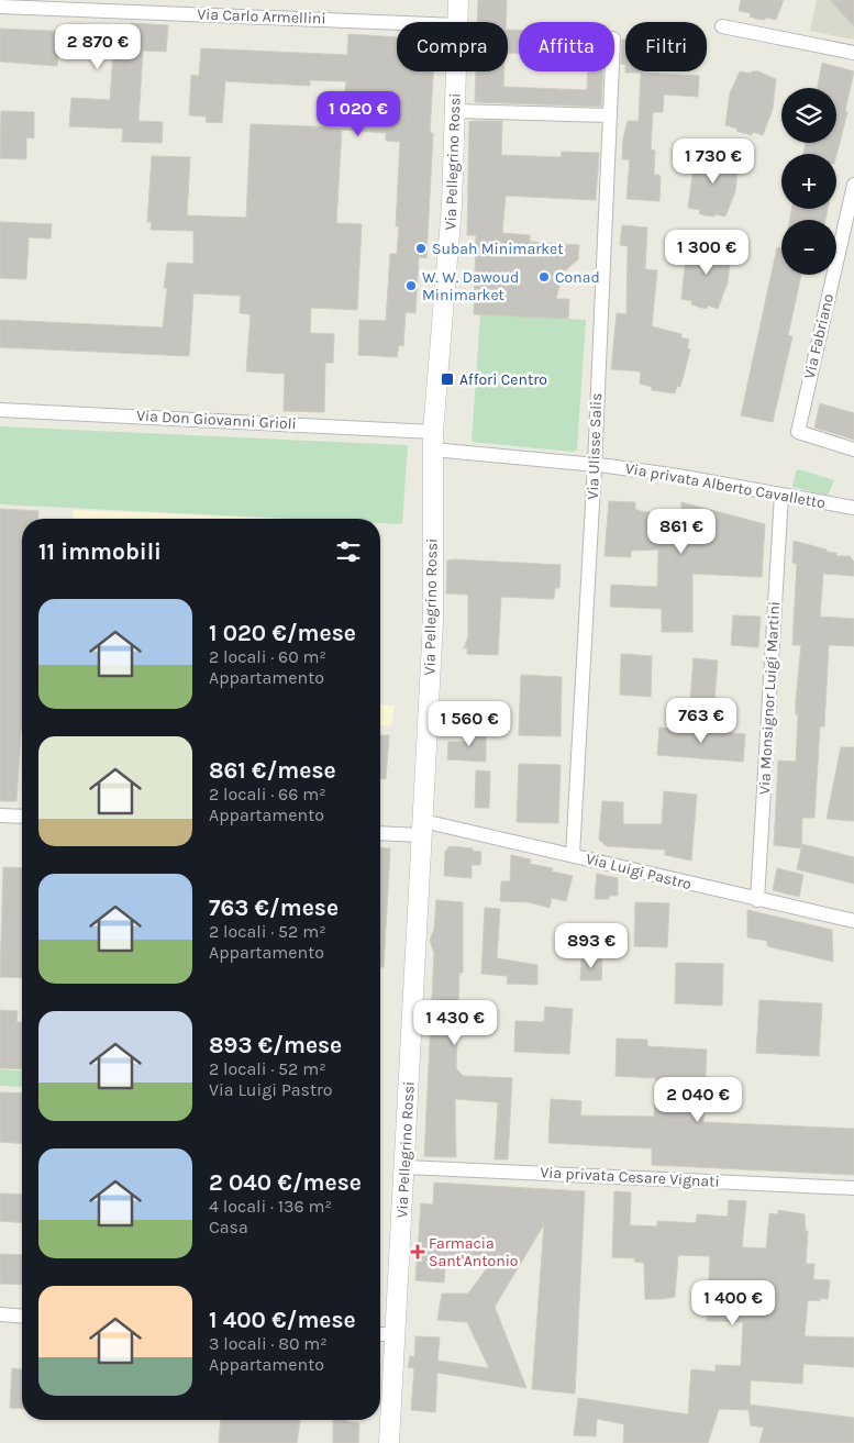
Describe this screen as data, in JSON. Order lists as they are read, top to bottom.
{
  "streets": {
    "main road": ["Via Pellegrino Rossi"],
    "street": [
      "Via Carlo Armellini",
      "Via Fabriano",
      "Via Don Giovanni Grioli",
      "Via Ulisse Salis",
      "Via privata Alberto Cavalletto",
      "Via Monsignor Luigi Martini",
      "Via Luigi Pastro",
      "Via privata Cesare Vignati"
    ]
  },
  "crossings": [
    ["Via Pellegrino Rossi", "Via Don Giovanni Grioli"],
    ["Via Pellegrino Rossi", "Via privata Alberto Cavalletto"],
    ["Via Pellegrino Rossi", "Via Luigi Pastro"],
    ["Via Pellegrino Rossi", "Via privata Cesare Vignati"],
    ["Via Don Giovanni Grioli", "Via privata Alberto Cavalletto"],
    ["Via Ulisse Salis", "Via privata Alberto Cavalletto"],
    ["Via Ulisse Salis", "Via Luigi Pastro"],
    ["Via privata Alberto Cavalletto", "Via Monsignor Luigi Martini"],
    ["Via Monsignor Luigi Martini", "Via Luigi Pastro"]
  ],
  "places": {
    "other": ["Subah Minimarket", "Conad", "W. W. Dawoud Minimarket"],
    "transit": ["Affori Centro"],
    "health": ["Farmacia Sant'Antonio"]
  },
  "page": {
    "chip": ["Compra", "Affitta", "Filtri"],
    "price": [
      "2 870 €",
      "1 020 €",
      "1 730 €",
      "1 300 €",
      "861 €",
      "763 €",
      "1 560 €",
      "893 €",
      "1 430 €",
      "2 040 €",
      "1 400 €"
    ],
    "map_buttons": ["+", "−"],
    "heading": "11 immobili",
    "list": [
      {
        "name": "1 020 €/mese",
        "note": "2 locali · 60 m² · Appartamento"
      },
      {
        "name": "861 €/mese",
        "note": "2 locali · 66 m² · Appartamento"
      },
      {
        "name": "763 €/mese",
        "note": "2 locali · 52 m² · Appartamento"
      },
      {
        "name": "893 €/mese",
        "note": "2 locali · 52 m² · Via Luigi Pastro"
      },
      {
        "name": "2 040 €/mese",
        "note": "4 locali · 136 m² · Casa"
      },
      {
        "name": "1 400 €/mese",
        "note": "3 locali · 80 m² · Appartamento"
      }
    ]
  }
}
